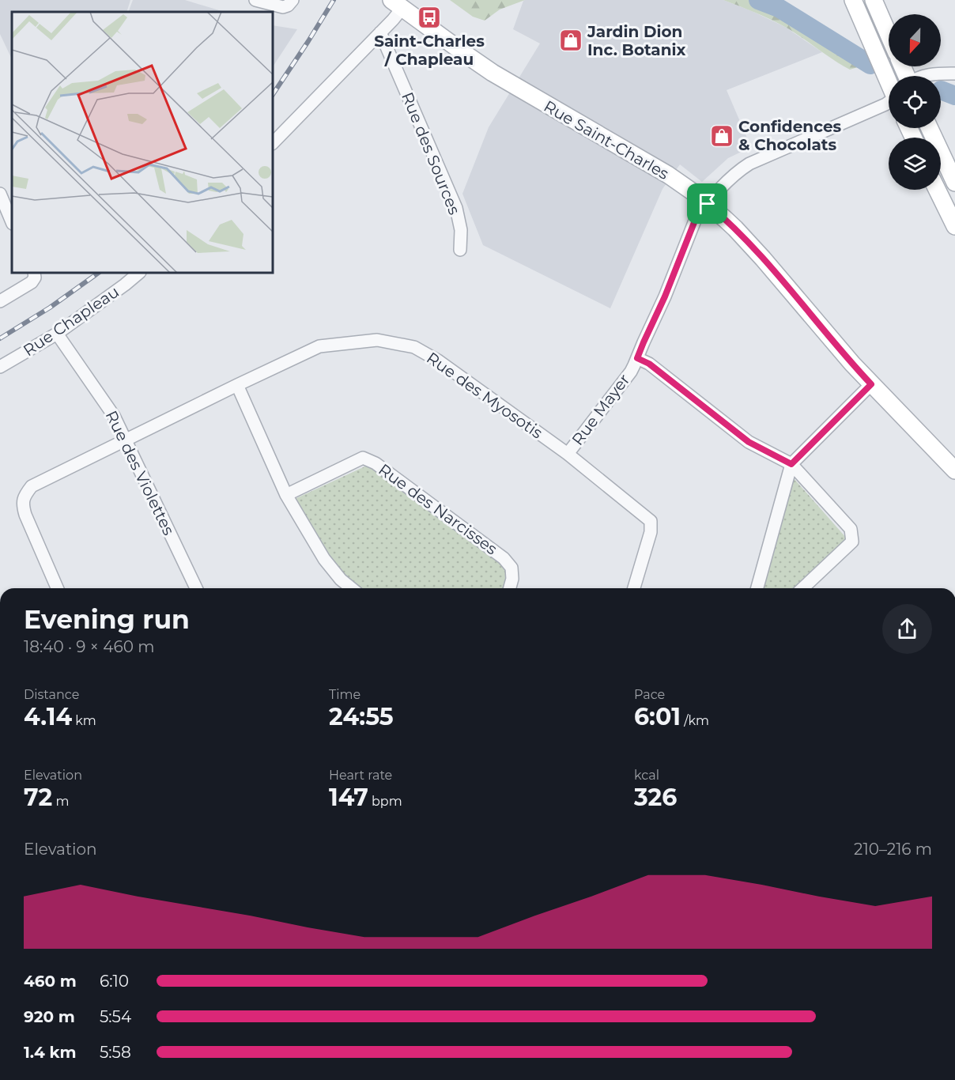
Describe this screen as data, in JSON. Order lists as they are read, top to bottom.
{
  "streets": {
    "street": [
      "Rue Saint-Charles",
      "Rue des Sources",
      "Rue Chapleau",
      "Rue des Myosotis",
      "Rue Mayer",
      "Rue des Violettes",
      "Rue des Narcisses"
    ]
  },
  "crossings": [
    ["Rue Saint-Charles", "Rue Mayer"],
    ["Rue Chapleau", "Rue des Violettes"],
    ["Rue des Myosotis", "Rue Mayer"],
    ["Rue des Myosotis", "Rue des Violettes"]
  ],
  "places": {
    "bus stop": ["Saint-Charles / Chapleau"],
    "shop": ["Jardin Dion Inc. Botanix", "Confidences & Chocolats"]
  },
  "north": "bottom",
  "page": {
    "heading": ["Evening run", "18:40 · 9 × 460 m"],
    "stats": [
      ["Distance", "4.14 km"],
      ["Time", "24:55"],
      ["Pace", "6:01 /km"],
      ["Elevation", "72 m"],
      ["Heart rate", "147 bpm"],
      ["kcal", "326"]
    ],
    "chart": ["Elevation", "210–216 m"],
    "list": [
      {
        "name": "460 m",
        "note": "6:10"
      },
      {
        "name": "920 m",
        "note": "5:54"
      },
      {
        "name": "1.4 km",
        "note": "5:58"
      }
    ]
  }
}
